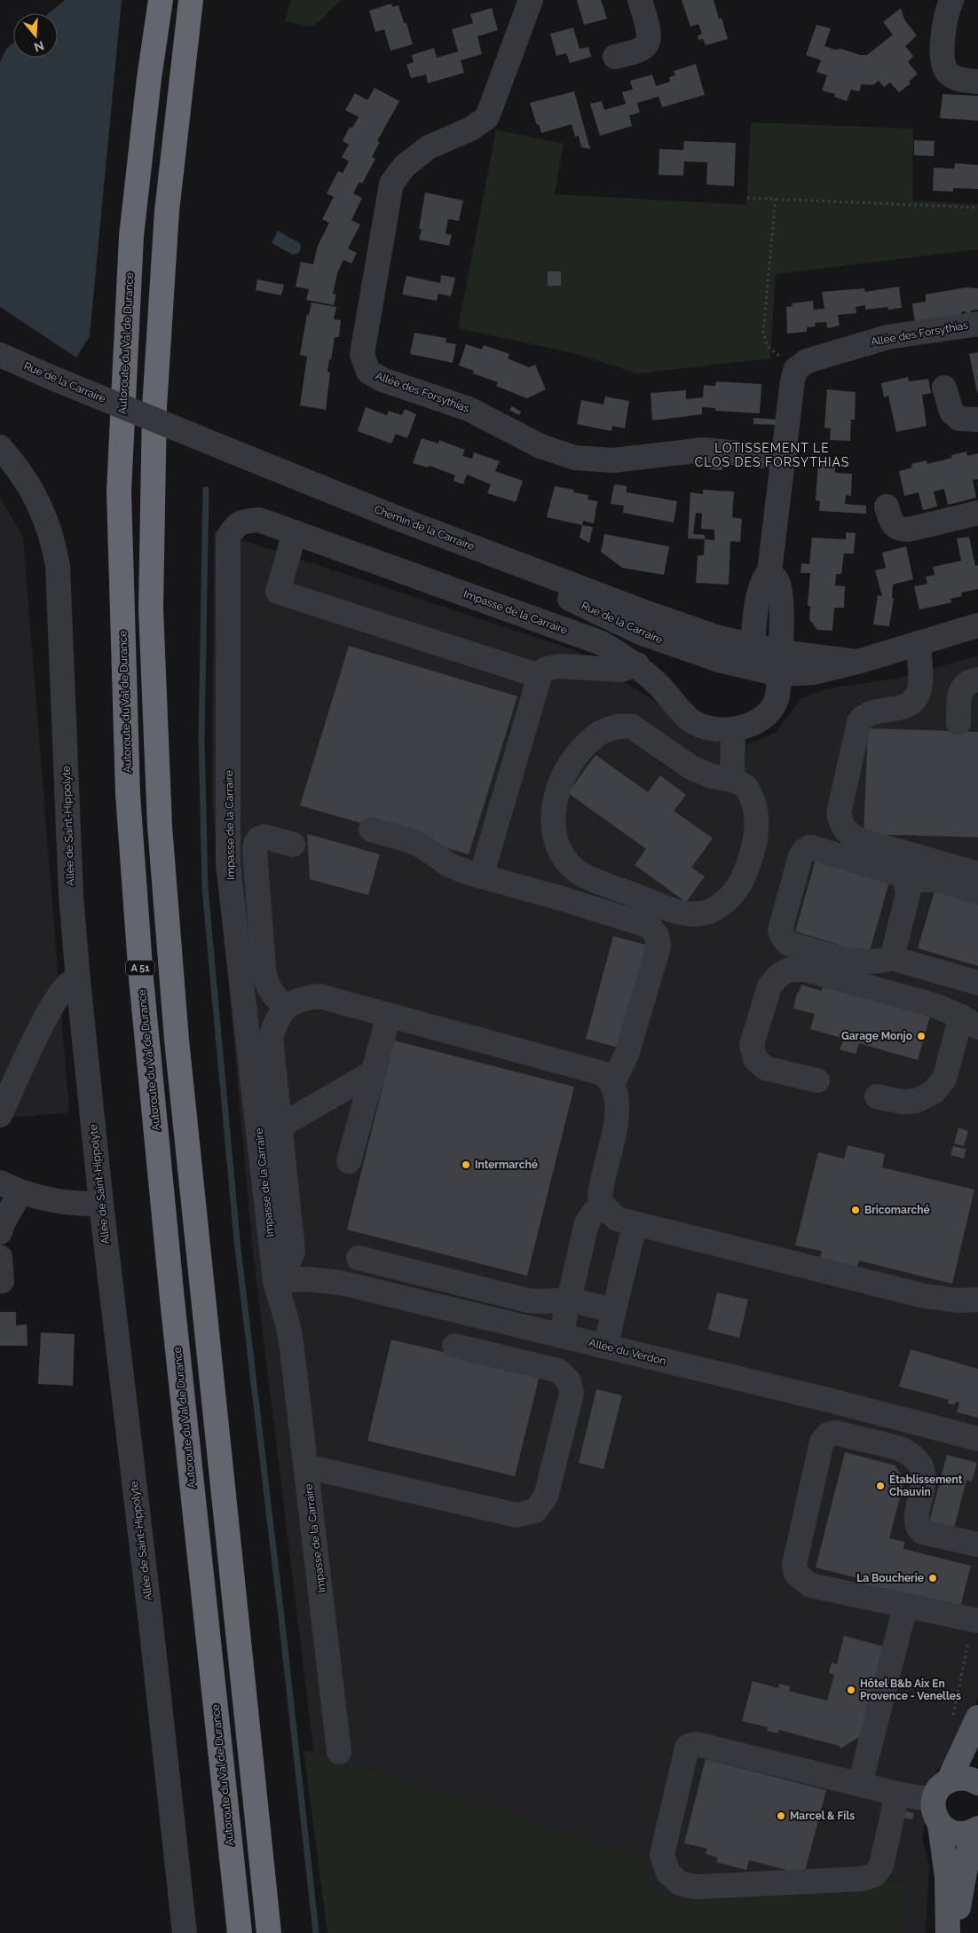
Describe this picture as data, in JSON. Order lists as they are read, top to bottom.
{
  "streets": {
    "highway": ["Autoroute du Val de Durance", "A 51"],
    "street": [
      "Allée des Forsythias",
      "Rue de la Carraire",
      "Chemin de la Carraire",
      "Impasse de la Carraire",
      "Allée de Saint-Hippolyte",
      "Allée du Verdon"
    ]
  },
  "crossings": [
    ["Rue de la Carraire", "Chemin de la Carraire"],
    ["Rue de la Carraire", "Impasse de la Carraire"],
    ["Impasse de la Carraire", "Allée du Verdon"]
  ],
  "districts": ["LOTISSEMENT LE CLOS DES FORSYTHIAS"],
  "places": [
    "Garage Monjo",
    "Intermarché",
    "Bricomarché",
    "Établissement Chauvin",
    "La Boucherie",
    "Hôtel B&b Aix En Provence - Venelles",
    "Marcel & Fils"
  ],
  "north": "bottom"
}
